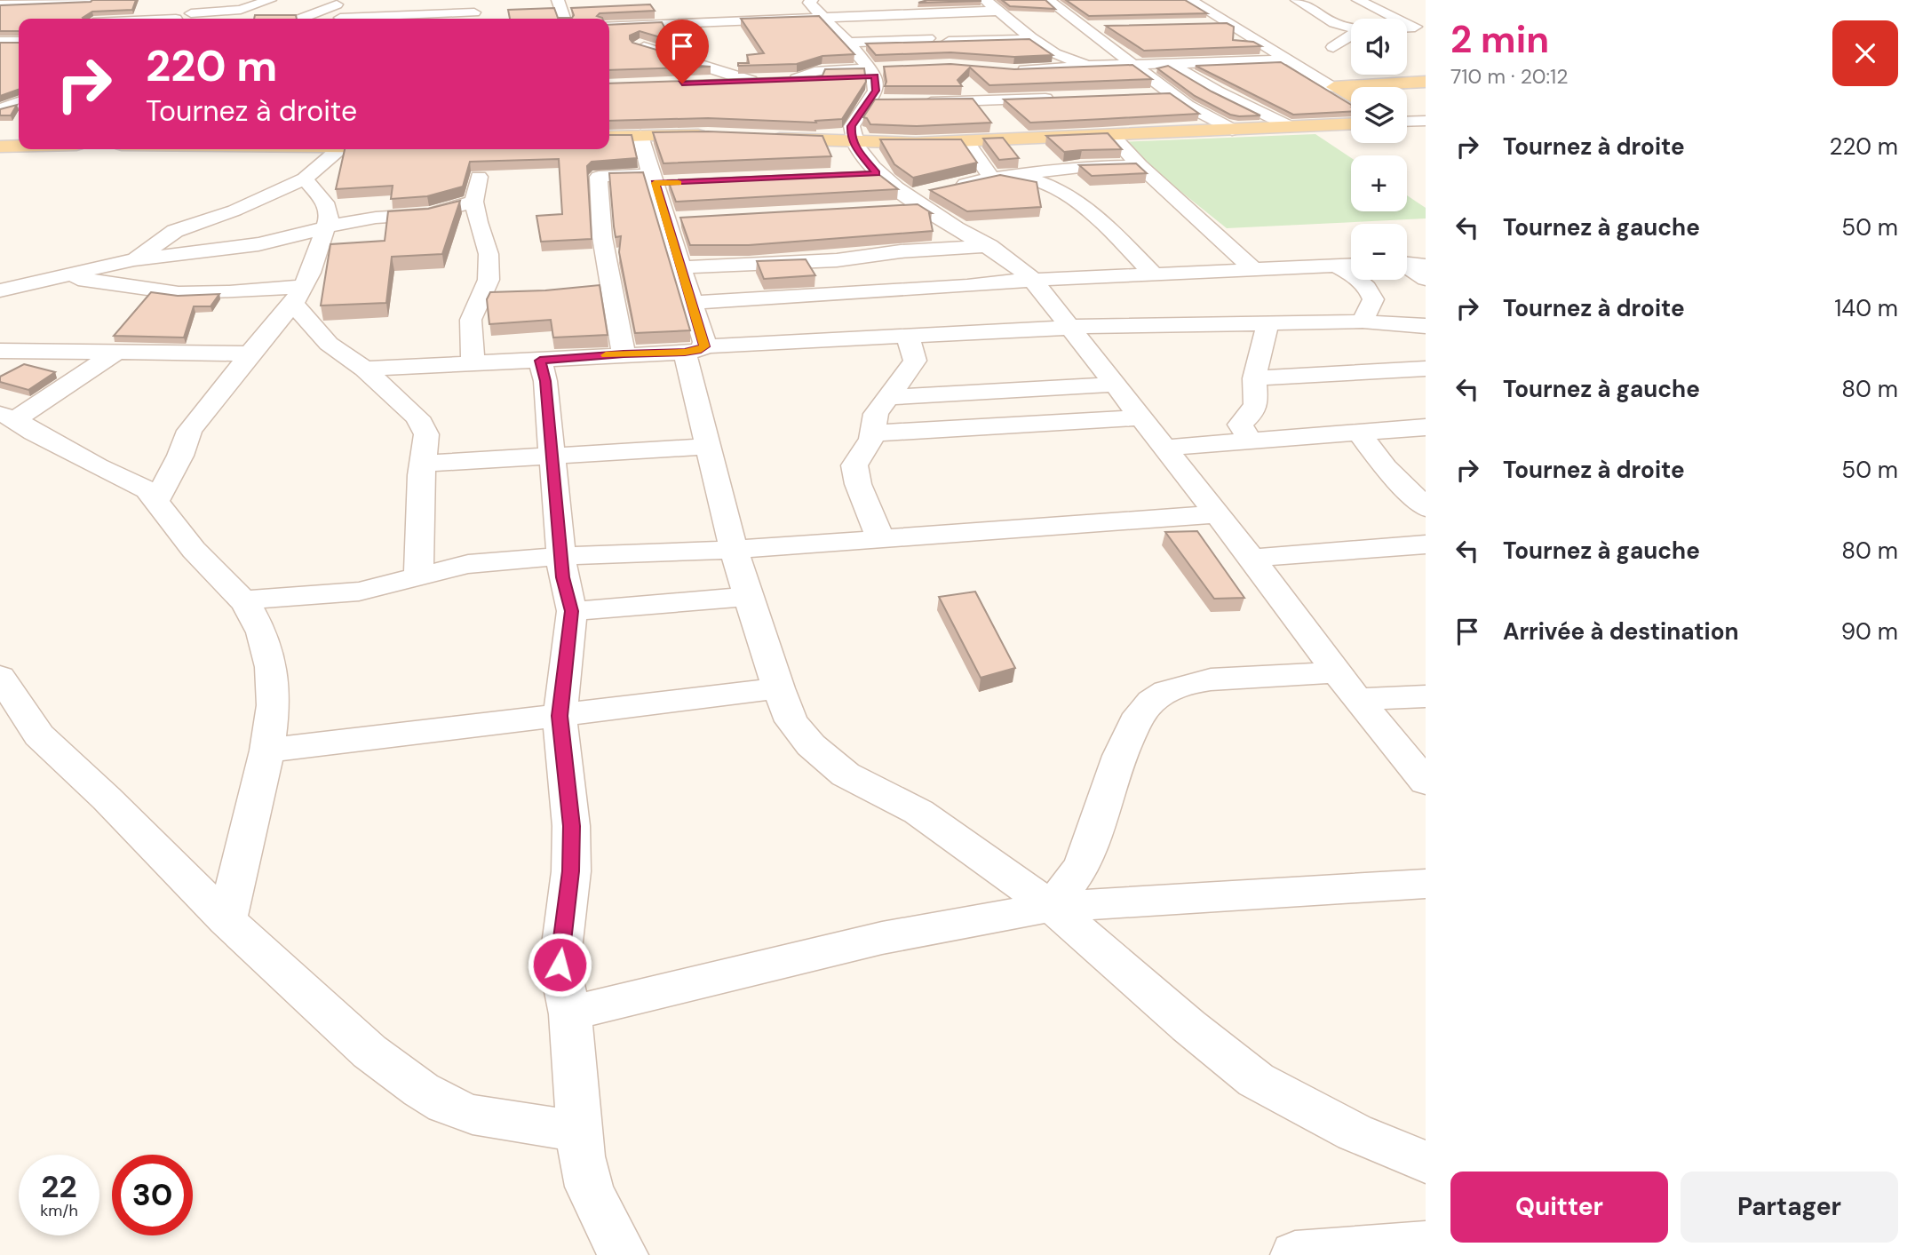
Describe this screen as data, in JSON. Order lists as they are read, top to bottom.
{
  "page": {
    "heading": ["2 min", "710 m · 20:12"],
    "map_buttons": ["+", "−"],
    "turn": ["220 m", "Tournez à droite"],
    "list": [
      {
        "name": "Tournez à droite",
        "value": "220 m"
      },
      {
        "name": "Tournez à gauche",
        "value": "50 m"
      },
      {
        "name": "Tournez à droite",
        "value": "140 m"
      },
      {
        "name": "Tournez à gauche",
        "value": "80 m"
      },
      {
        "name": "Tournez à droite",
        "value": "50 m"
      },
      {
        "name": "Tournez à gauche",
        "value": "80 m"
      },
      {
        "name": "Arrivée à destination",
        "value": "90 m"
      }
    ],
    "speed": "22 km/h",
    "limit": "30",
    "buttons": ["Quitter", "Partager"]
  }
}
